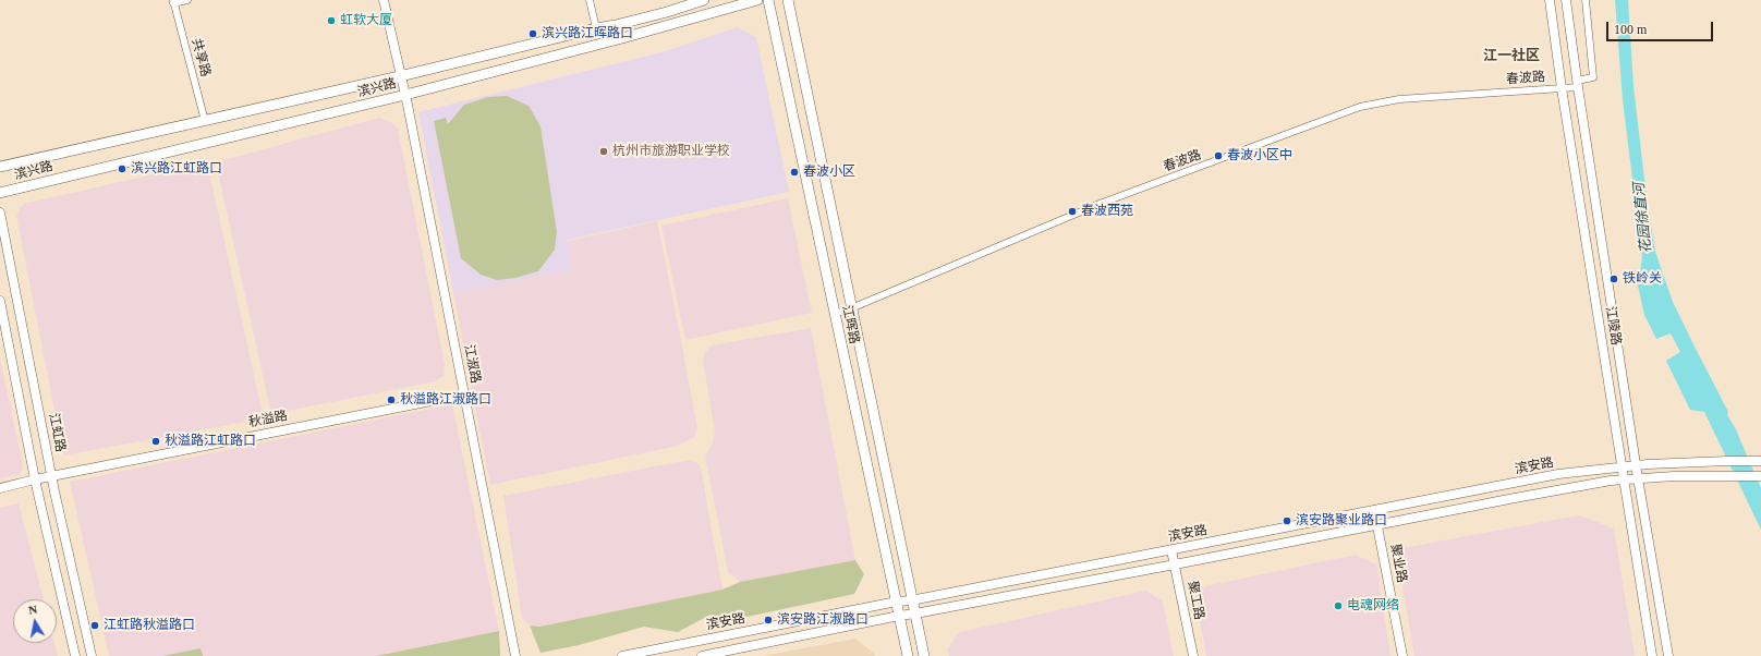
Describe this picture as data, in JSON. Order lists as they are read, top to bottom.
{
  "streets": {
    "main road": [
      "滨兴路",
      "江晖路",
      "江陵路",
      "江淑路",
      "秋溢路",
      "江虹路",
      "滨安路",
      "聚业路",
      "聚工路"
    ],
    "street": ["共享路", "春波路"]
  },
  "crossings": [
    ["共享路", "滨兴路"],
    ["春波路", "江晖路"],
    ["春波路", "江陵路"],
    ["滨兴路", "江淑路"],
    ["江晖路", "滨安路"],
    ["江陵路", "滨安路"],
    ["江淑路", "秋溢路"],
    ["秋溢路", "江虹路"],
    ["滨安路", "聚业路"],
    ["滨安路", "聚工路"]
  ],
  "districts": ["江一社区"],
  "water": ["花园徐直河"],
  "places": [
    "虹软大厦",
    "滨兴路江晖路口",
    "杭州市旅游职业学校",
    "春波小区中",
    "滨兴路江虹路口",
    "春波小区",
    "春波西苑",
    "铁岭关",
    "秋溢路江淑路口",
    "秋溢路江虹路口",
    "滨安路聚业路口",
    "电魂网络",
    "滨安路江淑路口",
    "江虹路秋溢路口"
  ],
  "scale_bar": "100 m",
  "north": "top"
}
